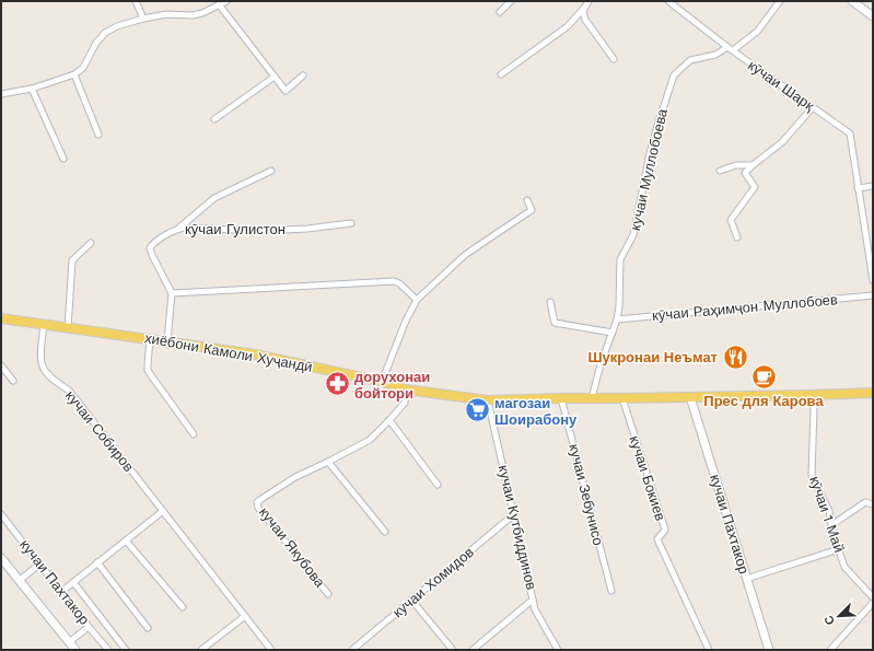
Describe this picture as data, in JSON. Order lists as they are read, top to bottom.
{
  "streets": {
    "main road": ["хиёбони Камоли Хуҷандӣ", "кучаи Пахтакор"],
    "street": [
      "кӯчаи Шарқ",
      "кучаи Муллобоева",
      "кӯчаи Гулистон",
      "кӯчаи Раҳимҷон Муллобоев",
      "кучаи Собиров",
      "кучаи Бокиев",
      "кучаи Зебунисо",
      "кӯчаи 1 Май",
      "кучаи Кутбиддинов",
      "кучаи Якубова",
      "кучаи Хомидов"
    ]
  },
  "crossings": [
    ["кӯчаи Шарқ", "кучаи Муллобоева"],
    ["кучаи Муллобоева", "кӯчаи Раҳимҷон Муллобоев"],
    ["кучаи Муллобоева", "хиёбони Камоли Хуҷандӣ"],
    ["хиёбони Камоли Хуҷандӣ", "кучаи Собиров"],
    ["хиёбони Камоли Хуҷандӣ", "кучаи Бокиев"],
    ["хиёбони Камоли Хуҷандӣ", "кучаи Зебунисо"],
    ["хиёбони Камоли Хуҷандӣ", "кӯчаи 1 Май"],
    ["хиёбони Камоли Хуҷандӣ", "кучаи Пахтакор"],
    ["хиёбони Камоли Хуҷандӣ", "кучаи Кутбиддинов"],
    ["хиёбони Камоли Хуҷандӣ", "кучаи Якубова"],
    ["кучаи Кутбиддинов", "кучаи Хомидов"]
  ],
  "places": {
    "restaurant": ["Шукронаи Неъмат"],
    "cafe": ["Прес для Карова"],
    "pharmacy": ["дорухонаи бойтори"],
    "supermarket": ["магозаи Шоирабону"]
  },
  "north": "bottom left"
}
